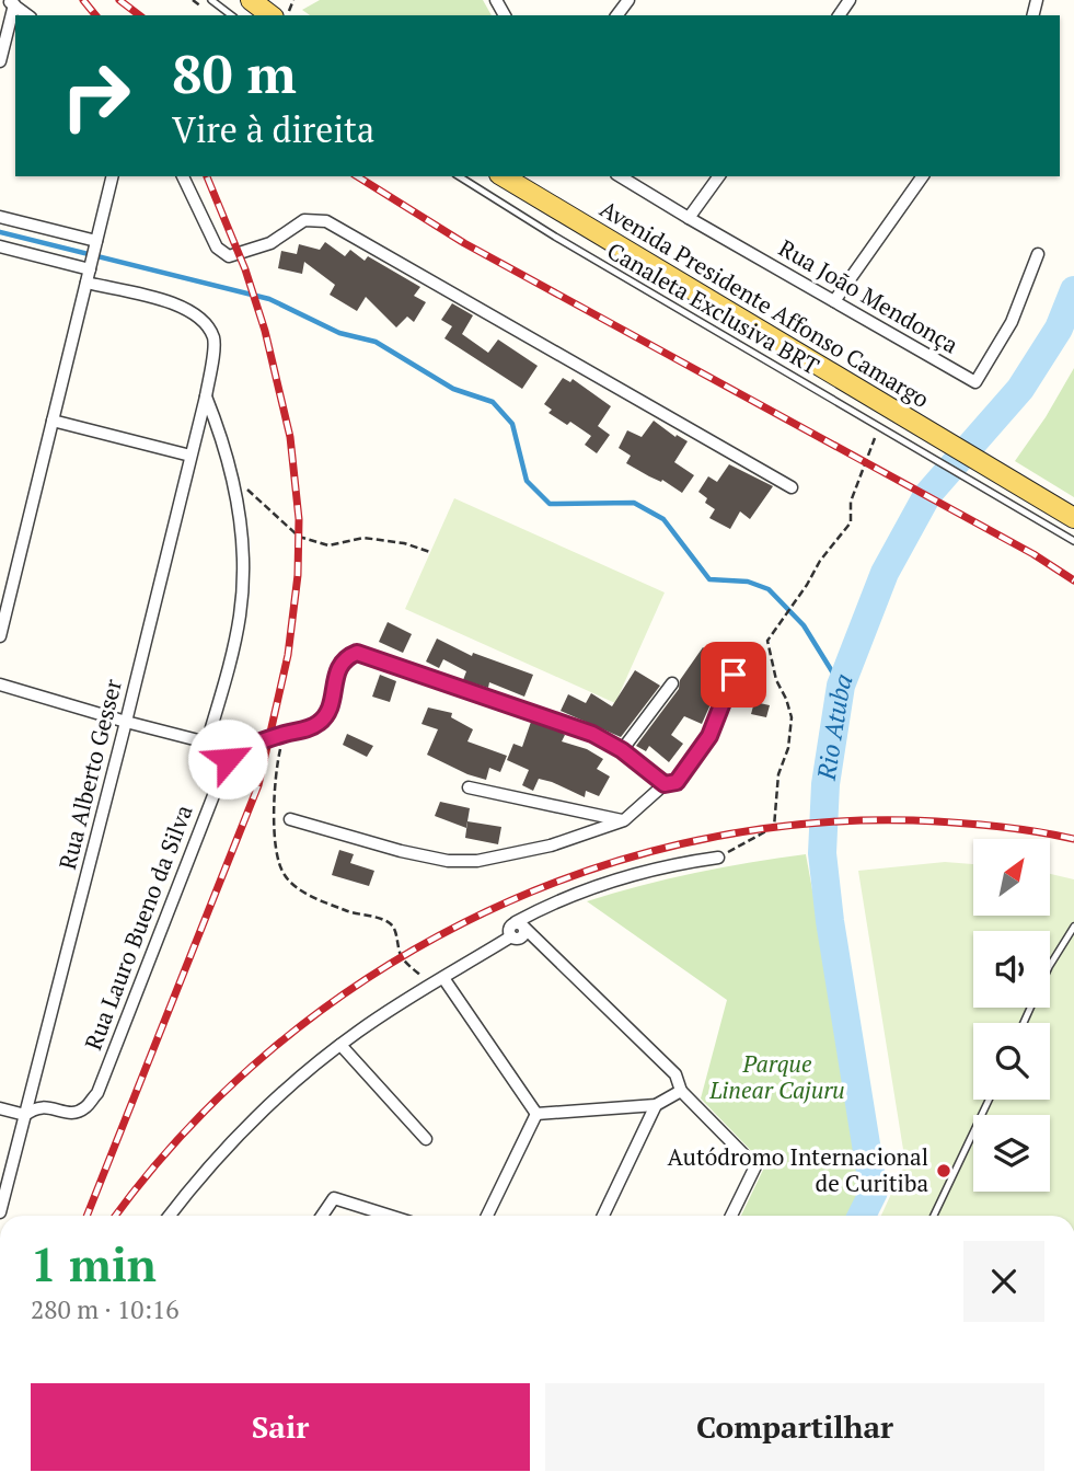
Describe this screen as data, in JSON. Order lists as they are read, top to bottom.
{
  "streets": {
    "main road": ["Avenida Presidente Affonso Camargo"],
    "street": ["Rua João Mendonça", "Rua Alberto Gesser", "Rua Lauro Bueno da Silva"],
    "lane": ["Canaleta Exclusiva BRT"]
  },
  "crossings": [
    ["Avenida Presidente Affonso Camargo", "Canaleta Exclusiva BRT"],
    ["Rua Alberto Gesser", "Rua Lauro Bueno da Silva"]
  ],
  "water": ["Rio Atuba"],
  "parks": ["Parque Linear Cajuru"],
  "places": ["Autódromo Internacional de Curitiba"],
  "north": "top right",
  "page": {
    "turn": ["80 m", "Vire à direita"],
    "heading": ["1 min", "280 m · 10:16"],
    "buttons": ["Sair", "Compartilhar"]
  }
}
